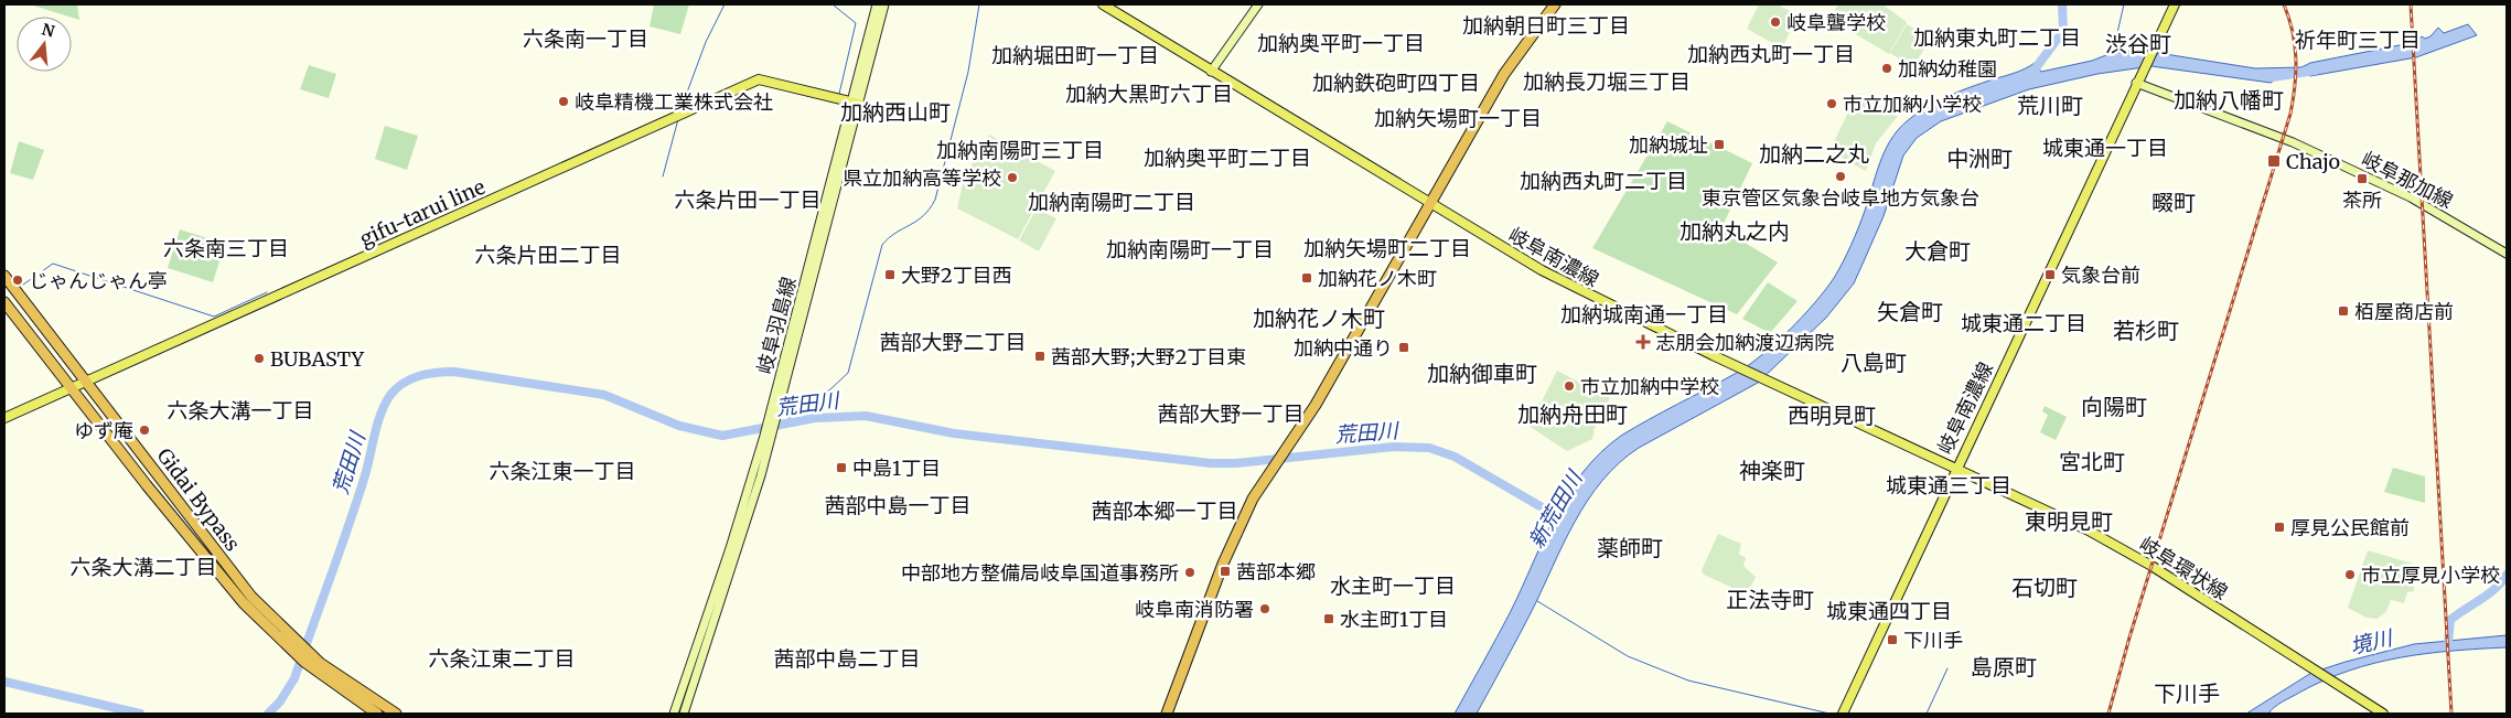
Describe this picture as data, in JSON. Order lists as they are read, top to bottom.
{
  "streets": {
    "highway": ["Gidai Bypass"],
    "main road": [
      "岐阜那加線",
      "gifu-tarui line",
      "岐阜南濃線",
      "岐阜羽島線",
      "岐阜環状線"
    ]
  },
  "crossings": [
    ["岐阜那加線", "岐阜南濃線"],
    ["gifu-tarui line", "岐阜羽島線"],
    ["gifu-tarui line", "Gidai Bypass"],
    ["岐阜南濃線", "岐阜環状線"]
  ],
  "districts": [
    "加納朝日町三丁目",
    "加納東丸町二丁目",
    "六条南一丁目",
    "祈年町三丁目",
    "加納奥平町一丁目",
    "渋谷町",
    "加納西丸町一丁目",
    "加納堀田町一丁目",
    "加納長刀堀三丁目",
    "加納鉄砲町四丁目",
    "加納大黒町六丁目",
    "加納八幡町",
    "荒川町",
    "加納西山町",
    "加納矢場町一丁目",
    "城東通一丁目",
    "加納南陽町三丁目",
    "加納二之丸",
    "加納奥平町二丁目",
    "中洲町",
    "加納西丸町二丁目",
    "六条片田一丁目",
    "加納南陽町二丁目",
    "畷町",
    "加納丸之内",
    "六条南三丁目",
    "加納矢場町二丁目",
    "加納南陽町一丁目",
    "大倉町",
    "六条片田二丁目",
    "矢倉町",
    "加納城南通一丁目",
    "加納花ノ木町",
    "城東通二丁目",
    "若杉町",
    "茜部大野二丁目",
    "八島町",
    "加納御車町",
    "向陽町",
    "六条大溝一丁目",
    "茜部大野一丁目",
    "加納舟田町",
    "西明見町",
    "宮北町",
    "神楽町",
    "六条江東一丁目",
    "城東通三丁目",
    "茜部中島一丁目",
    "茜部本郷一丁目",
    "東明見町",
    "薬師町",
    "六条大溝二丁目",
    "水主町一丁目",
    "石切町",
    "正法寺町",
    "城東通四丁目",
    "六条江東二丁目",
    "茜部中島二丁目",
    "島原町",
    "下川手"
  ],
  "water": ["荒田川", "新荒田川", "境川"],
  "places": {
    "other": [
      "岐阜聾学校",
      "加納幼稚園",
      "岐阜精機工業株式会社",
      "市立加納小学校",
      "東京管区気象台岐阜地方気象台",
      "県立加納高等学校",
      "じゃんじゃん亭",
      "BUBASTY",
      "市立加納中学校",
      "ゆず庵",
      "中部地方整備局岐阜国道事務所",
      "市立厚見小学校",
      "岐阜南消防署"
    ],
    "transit": [
      "加納城址",
      "Chajo",
      "茶所",
      "大野2丁目西",
      "気象台前",
      "加納花ノ木町",
      "栢屋商店前",
      "加納中通り",
      "茜部大野;大野2丁目東",
      "中島1丁目",
      "厚見公民館前",
      "茜部本郷",
      "水主町1丁目",
      "下川手"
    ],
    "health": ["志朋会加納渡辺病院"]
  },
  "north": "top"
}
